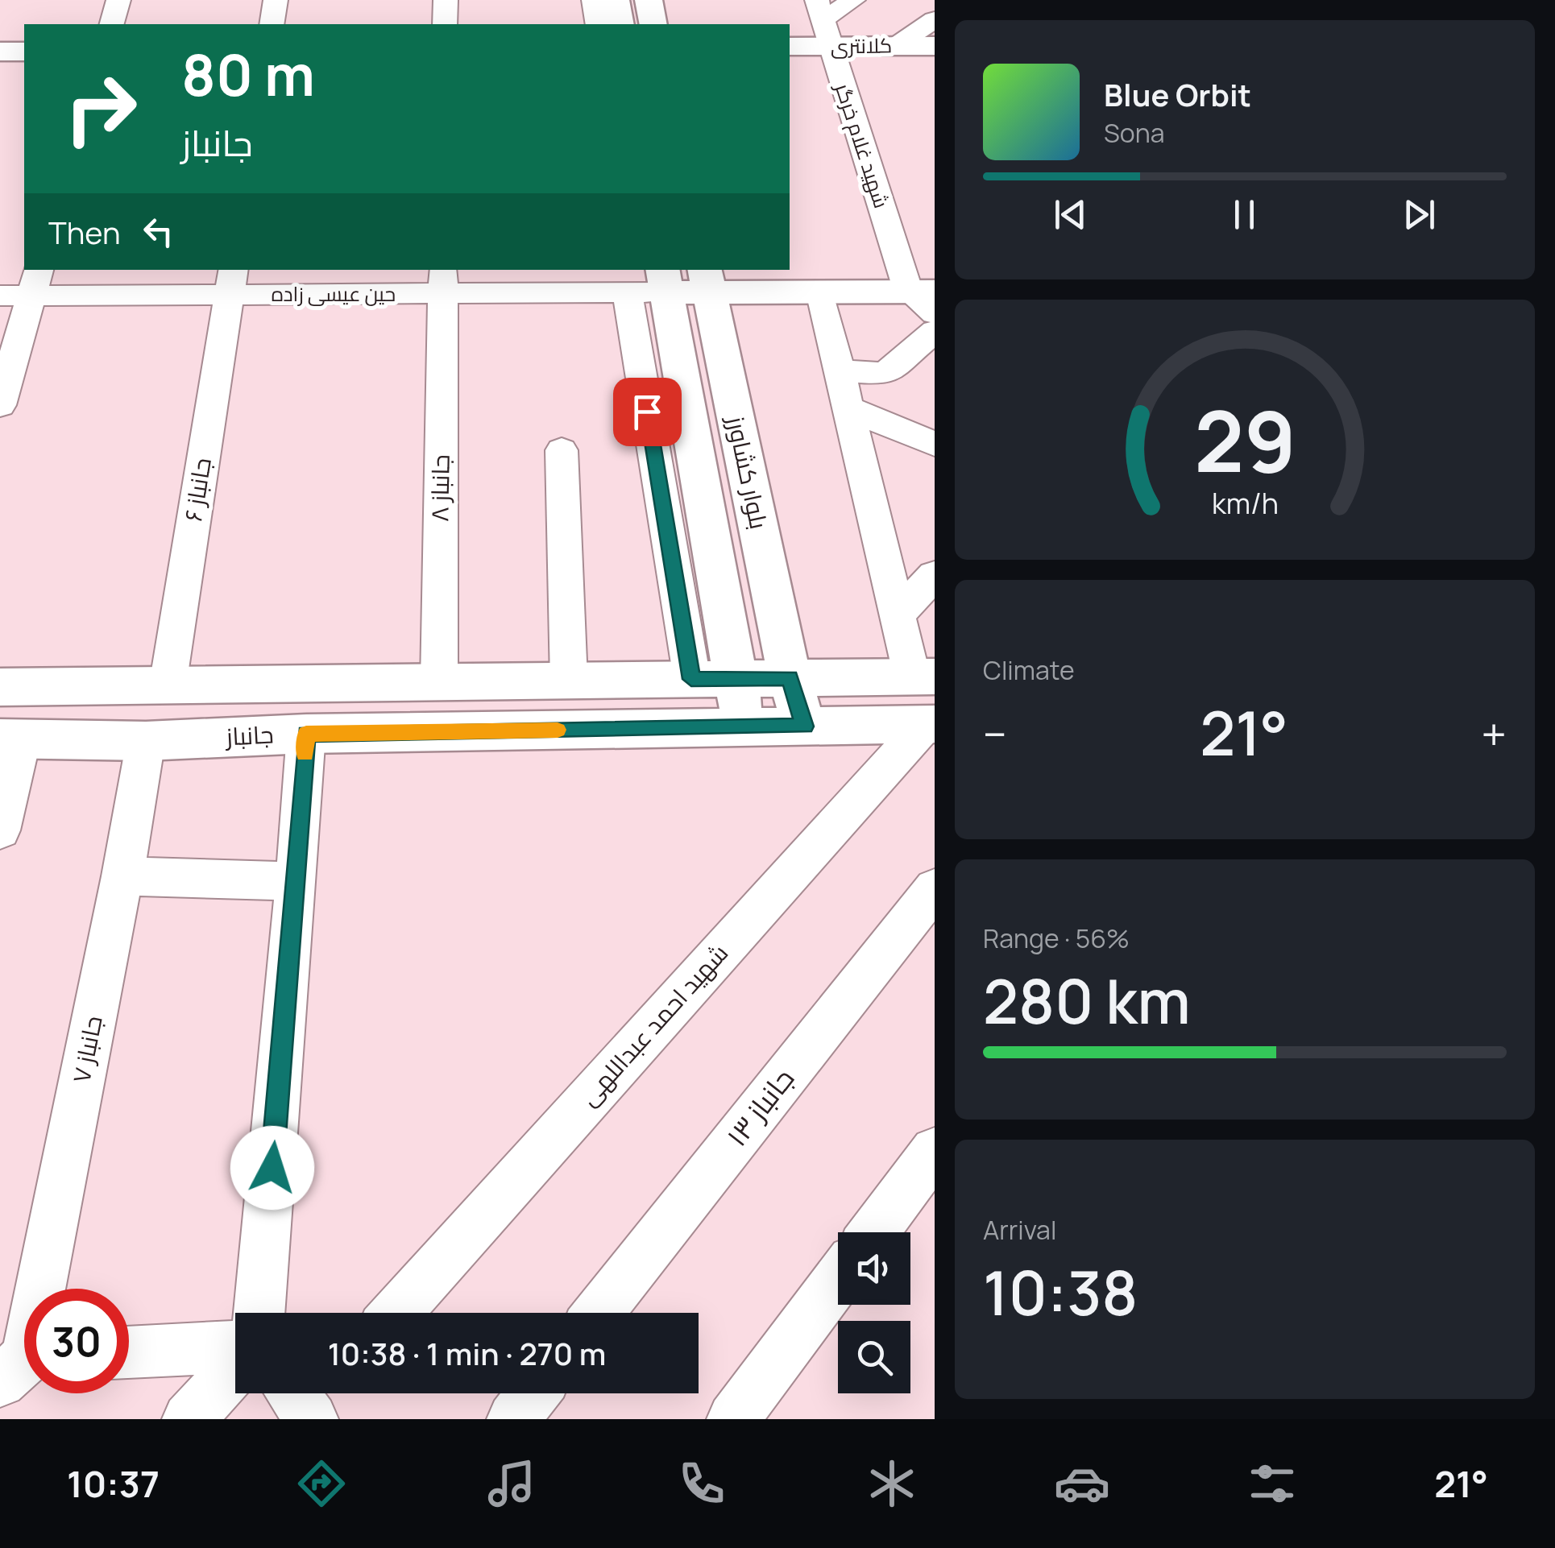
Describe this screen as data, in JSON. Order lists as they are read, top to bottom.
{
  "streets": {
    "main road": ["کلانتری", "بلوار کشاورز", "جانباز"],
    "street": [
      "شهید غلام خرگر",
      "حین عیسی زاده",
      "جانباز ۸",
      "جانباز ۶",
      "شهید احمد عبداللهی",
      "جانباز ۷",
      "جانباز ۱۳"
    ]
  },
  "crossings": [
    ["کلانتری", "شهید غلام خرگر"],
    ["حین عیسی زاده", "بلوار کشاورز"],
    ["حین عیسی زاده", "جانباز ۸"],
    ["حین عیسی زاده", "جانباز ۶"],
    ["بلوار کشاورز", "جانباز"],
    ["جانباز", "شهید احمد عبداللهی"],
    ["جانباز", "جانباز ۷"]
  ],
  "page": {
    "turn": ["80 m", "جانباز"],
    "song": ["Blue Orbit", "Sona"],
    "then": "Then",
    "tile": [
      "Climate",
      ["Range · 56%", "280 km"],
      ["Arrival", "10:38"]
    ],
    "heat": ["−", "21°", "+"],
    "limit": "30",
    "trip": "10:38 · 1 min · 270 m",
    "tabs": ["10:37", "21°"],
    "gauge": ["29", "km/h"]
  }
}
